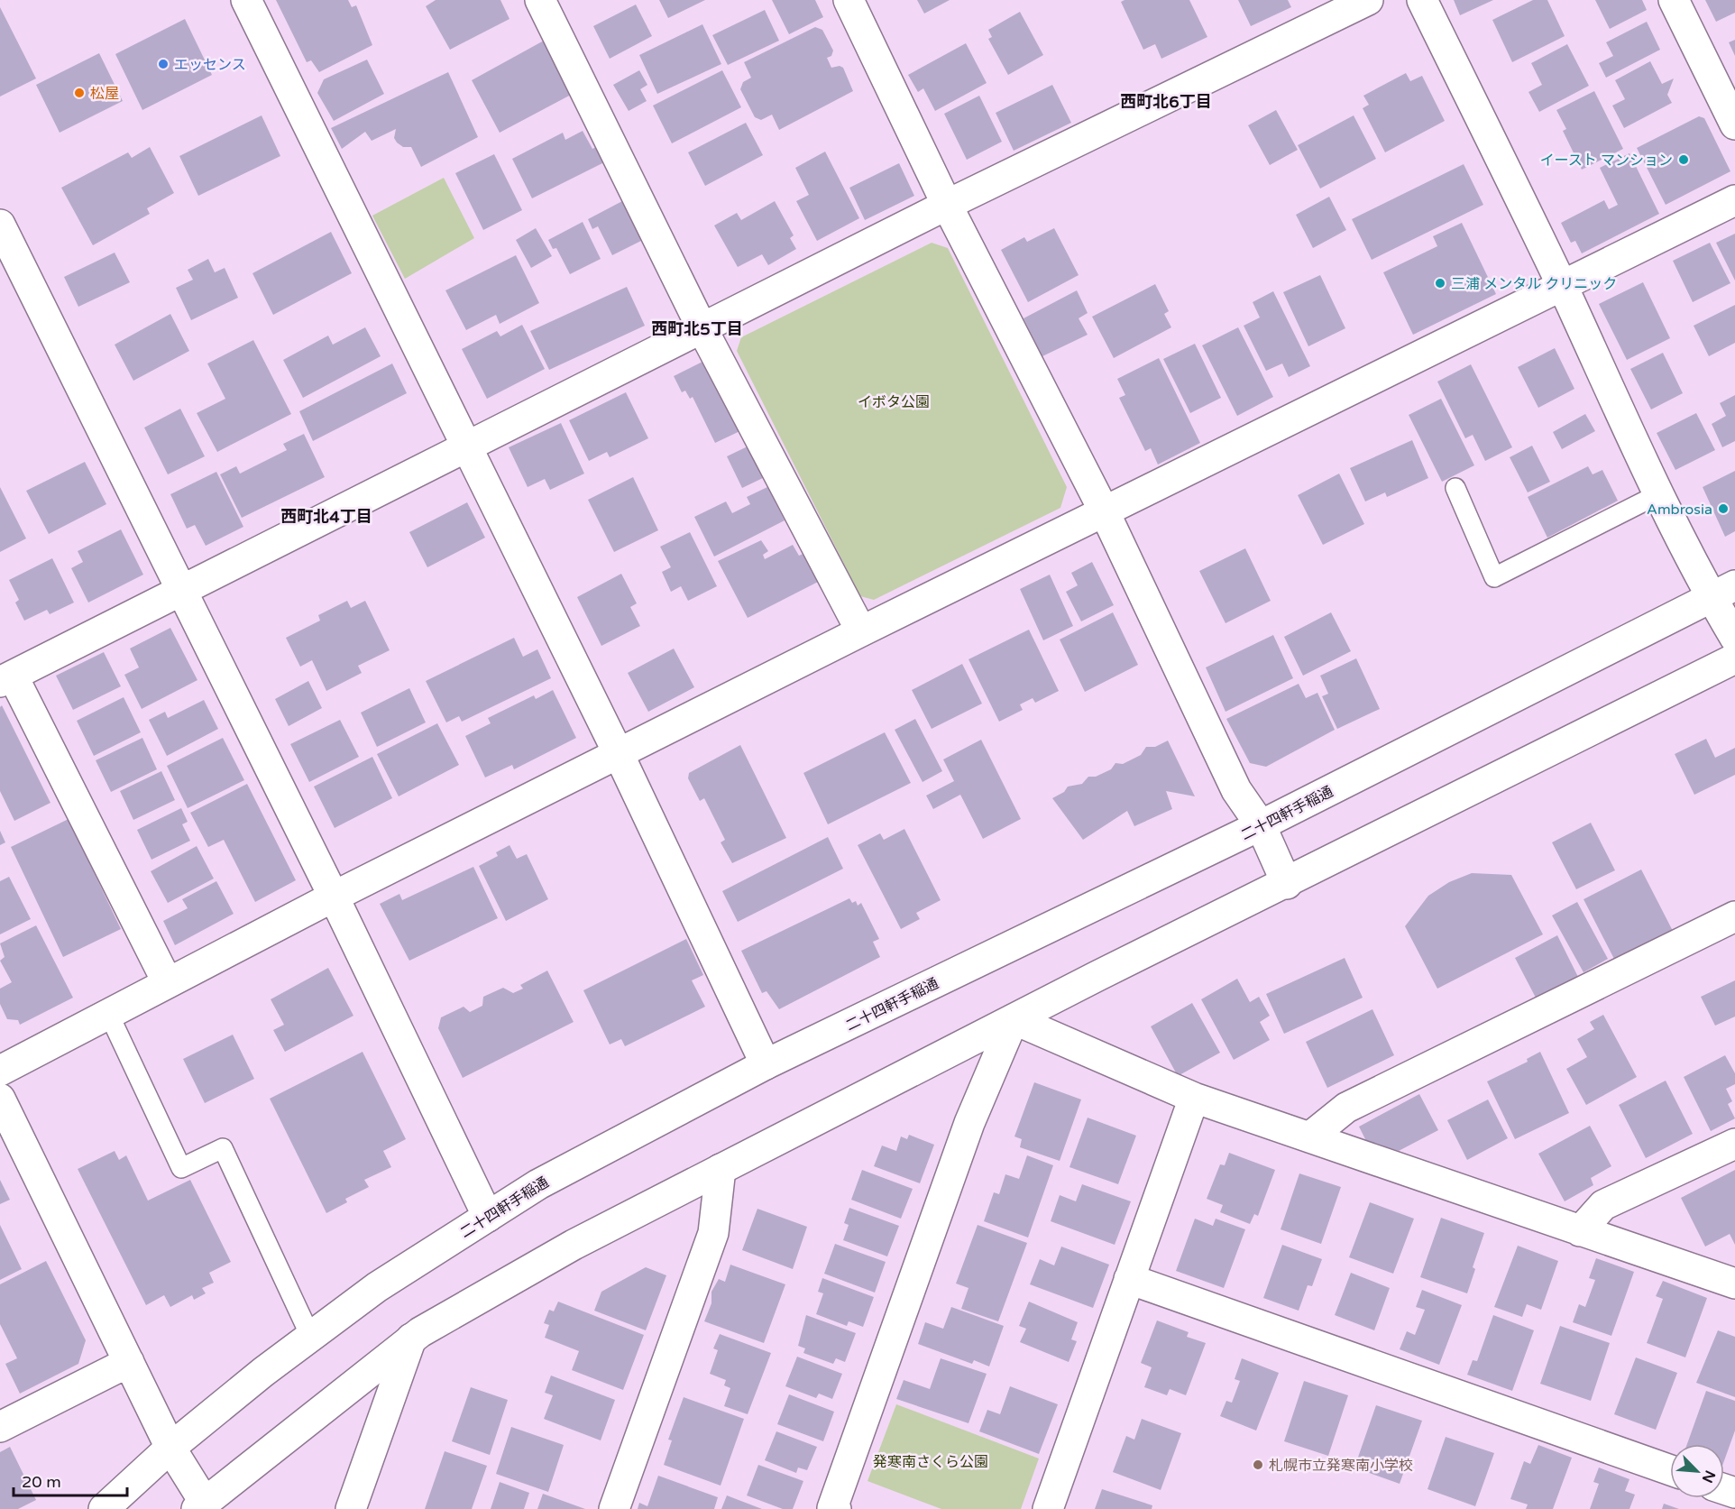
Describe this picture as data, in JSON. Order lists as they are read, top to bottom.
{
  "streets": {
    "street": ["二十四軒手稲通"]
  },
  "districts": ["西町北6丁目", "西町北5丁目", "西町北4丁目"],
  "parks": ["イボタ公園", "発寒南さくら公園"],
  "places": [
    "エッセンス",
    "松屋",
    "イースト マンション",
    "三浦 メンタル クリニック",
    "Ambrosia",
    "札幌市立発寒南小学校"
  ],
  "scale_bar": "20 m",
  "north": "bottom right"
}
